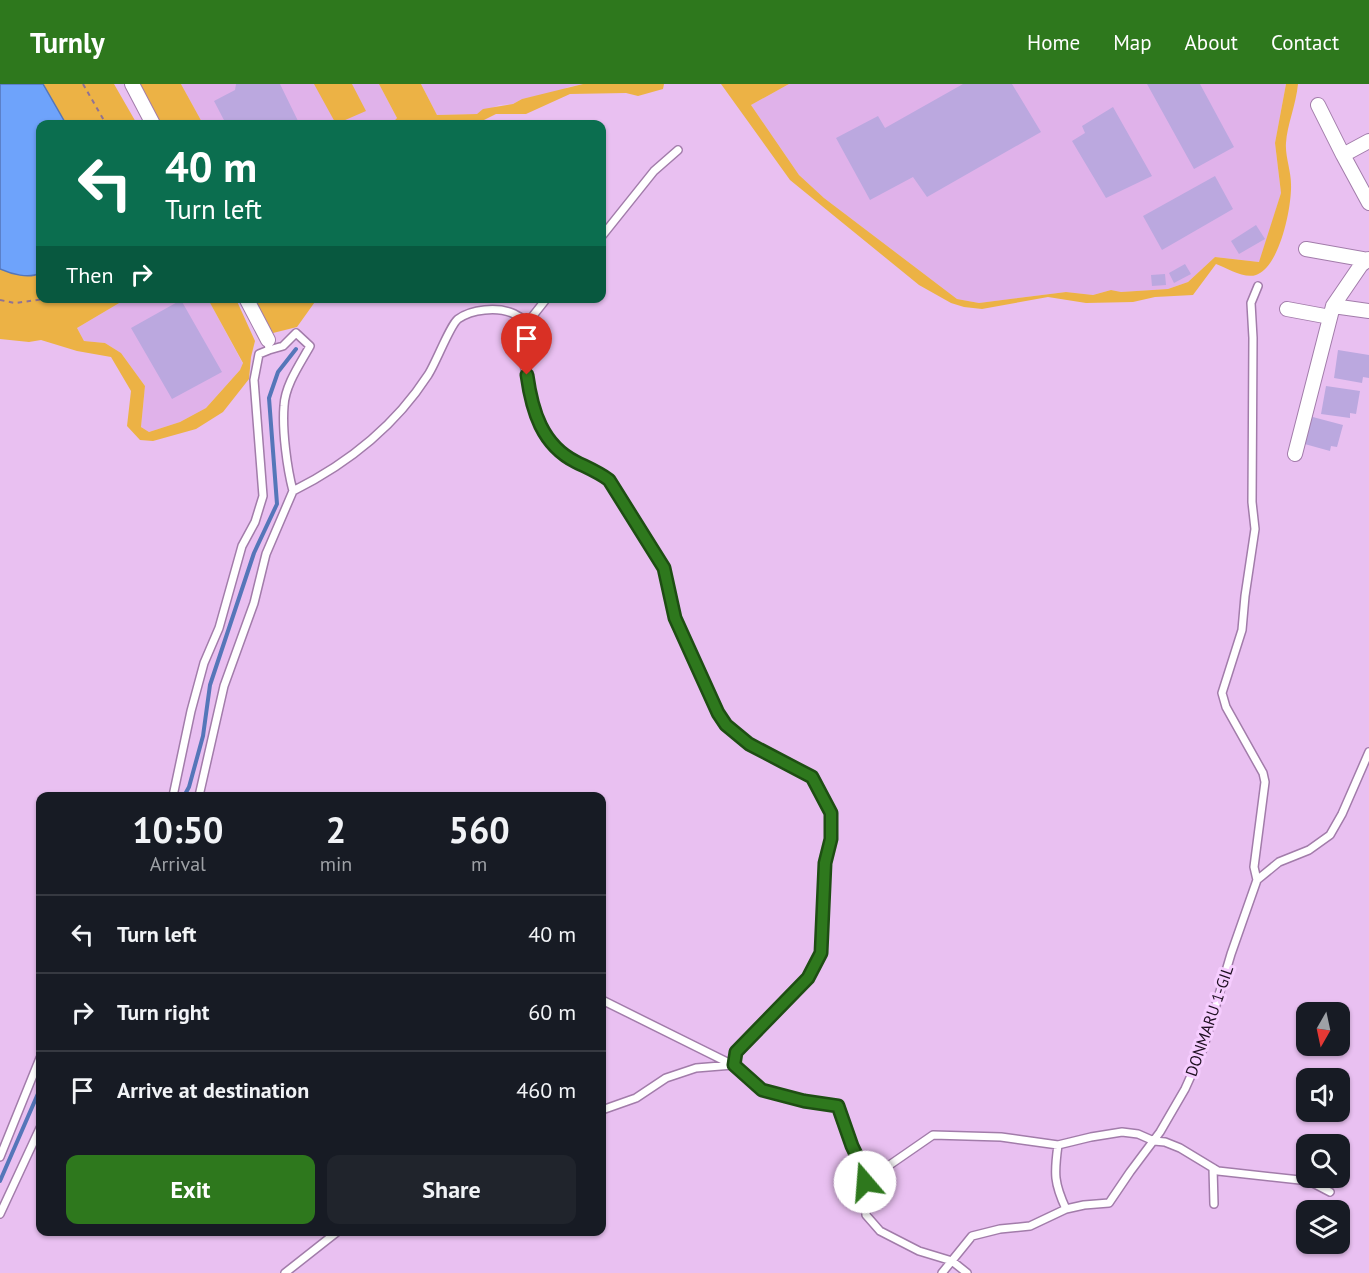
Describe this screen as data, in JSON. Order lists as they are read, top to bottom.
{
  "streets": {
    "lane": ["DONMARU 1-GIL"]
  },
  "north": "bottom",
  "page": {
    "header": "Turnly",
    "nav": [
      "Home",
      "Map",
      "About",
      "Contact"
    ],
    "turn": ["40 m", "Turn left"],
    "then": "Then",
    "eta": [
      "10:50",
      "Arrival",
      "2",
      "min",
      "560",
      "m"
    ],
    "list": [
      {
        "name": "Turn left",
        "value": "40 m"
      },
      {
        "name": "Turn right",
        "value": "60 m"
      },
      {
        "name": "Arrive at destination",
        "value": "460 m"
      }
    ],
    "buttons": ["Exit", "Share"]
  }
}
